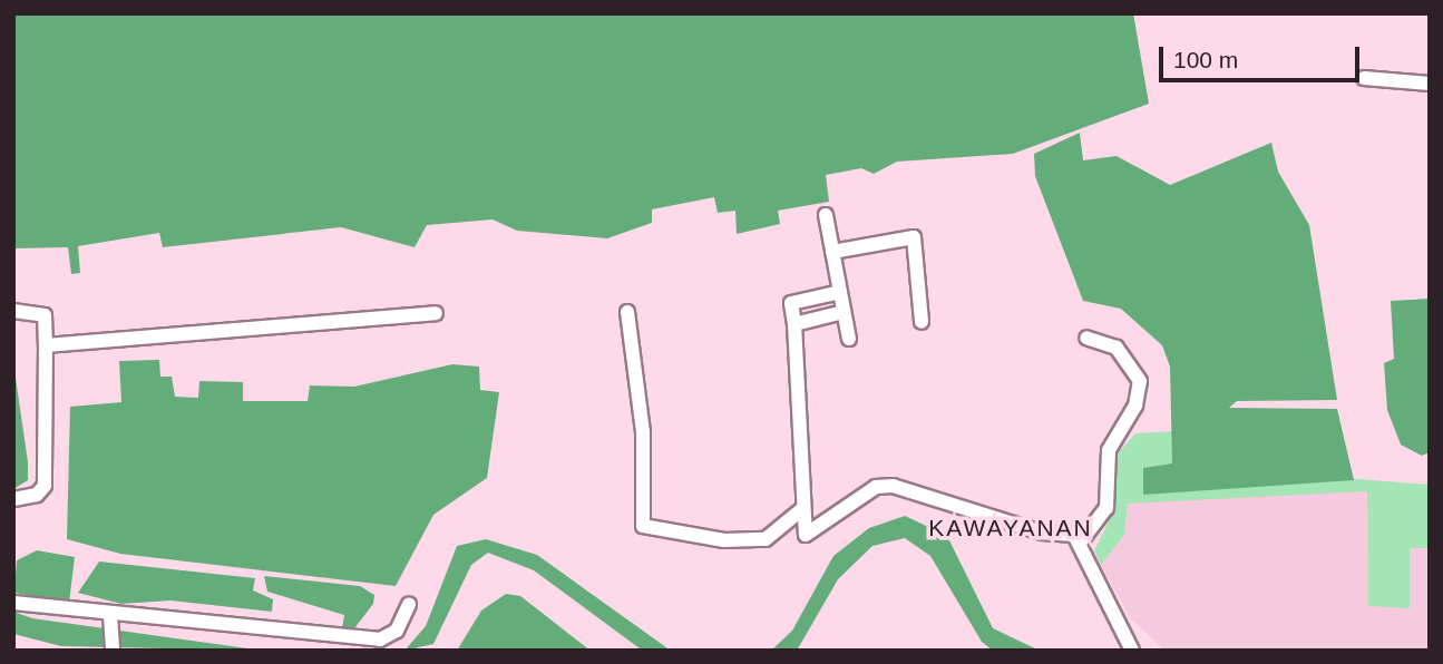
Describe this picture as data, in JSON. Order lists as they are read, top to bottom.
{
  "districts": ["KAWAYANAN"],
  "scale_bar": "100 m"
}
